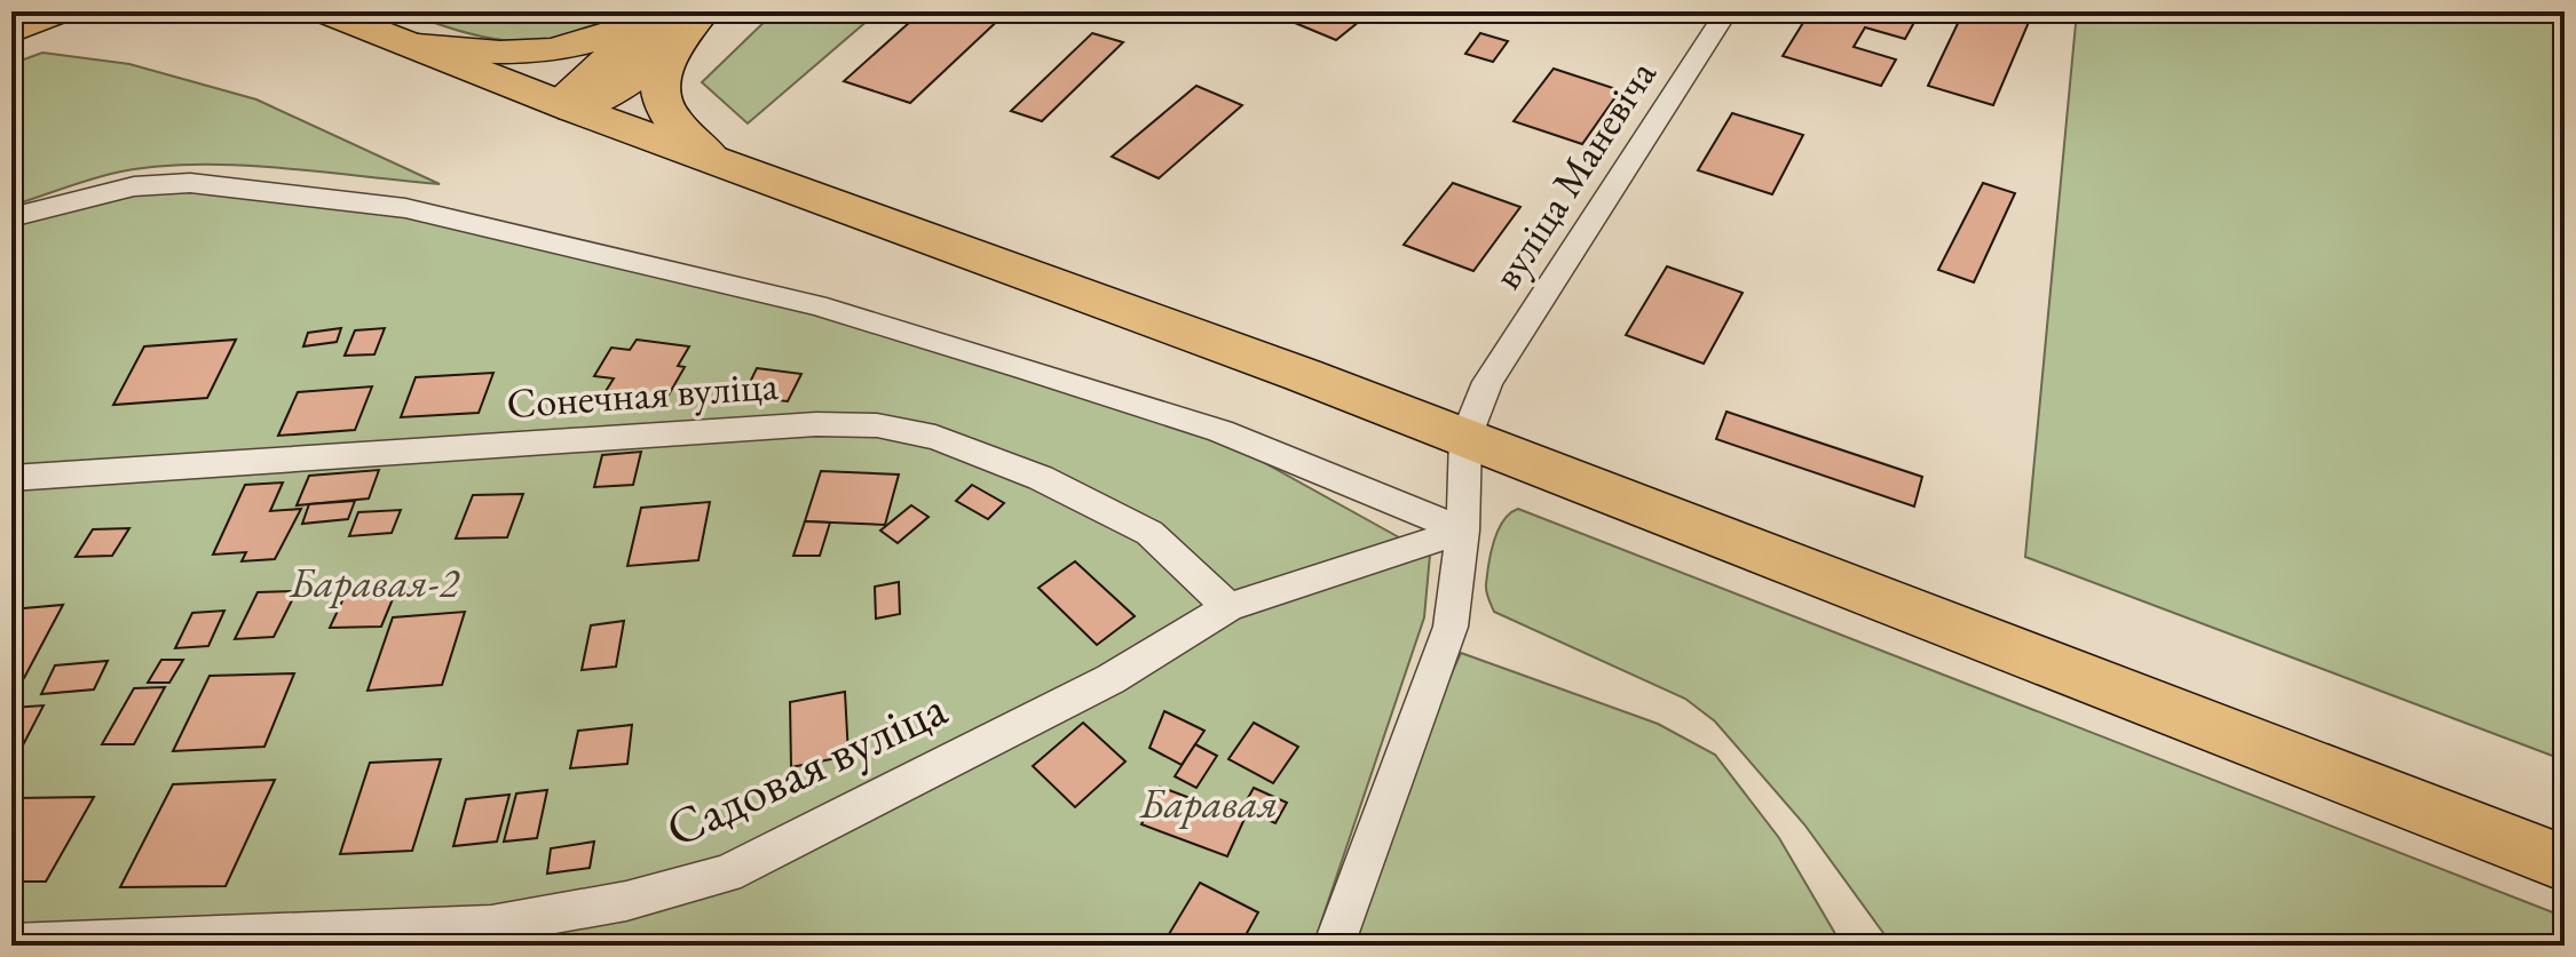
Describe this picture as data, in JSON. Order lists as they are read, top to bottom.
{
  "streets": {
    "street": ["вуліца Маневіча", "Сонечная вуліца", "Садовая вуліца"]
  },
  "crossings": [
    ["вуліца Маневіча", "Садовая вуліца"],
    ["Сонечная вуліца", "Садовая вуліца"]
  ],
  "parks": ["Баравая-2", "Баравая"]
}
